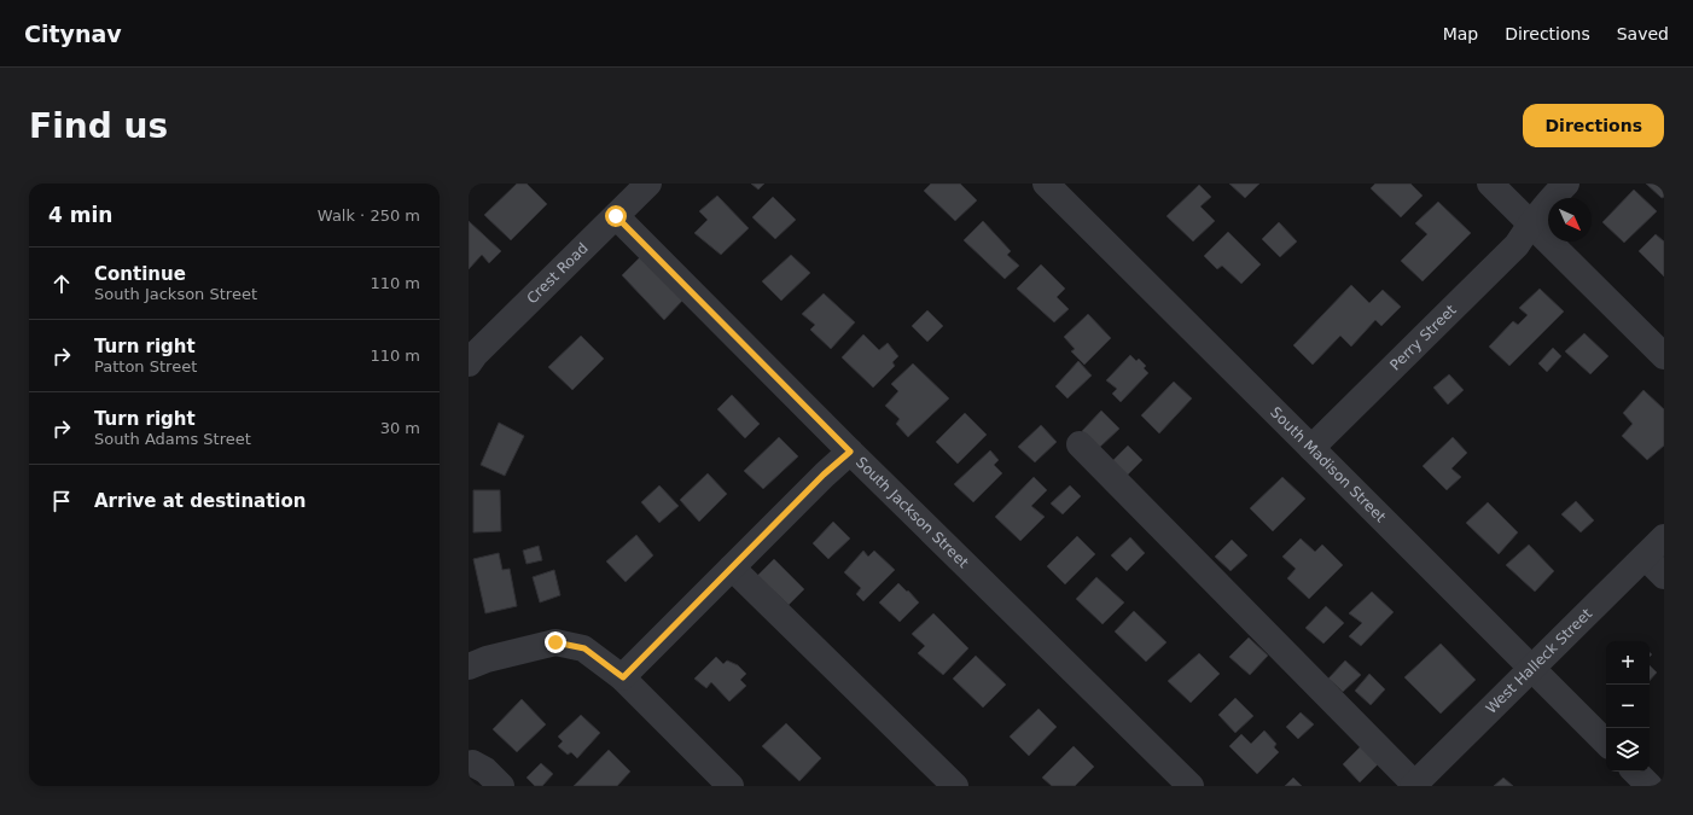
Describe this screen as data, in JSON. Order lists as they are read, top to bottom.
{
  "streets": {
    "street": [
      "Crest Road",
      "Perry Street",
      "South Madison Street",
      "South Jackson Street",
      "West Halleck Street"
    ]
  },
  "crossings": [
    ["Crest Road", "South Jackson Street"],
    ["Perry Street", "South Madison Street"],
    ["South Madison Street", "West Halleck Street"]
  ],
  "north": "bottom right",
  "page": {
    "header": "Citynav",
    "nav": ["Map", "Directions", "Saved"],
    "buttons": "Directions",
    "title": "Find us",
    "heading": ["4 min", "Walk · 250 m"],
    "list": [
      ["Continue", "South Jackson Street", "110 m"],
      ["Turn right", "Patton Street", "110 m"],
      ["Turn right", "South Adams Street", "30 m"],
      "Arrive at destination"
    ],
    "map_buttons": ["+", "−"]
  }
}
